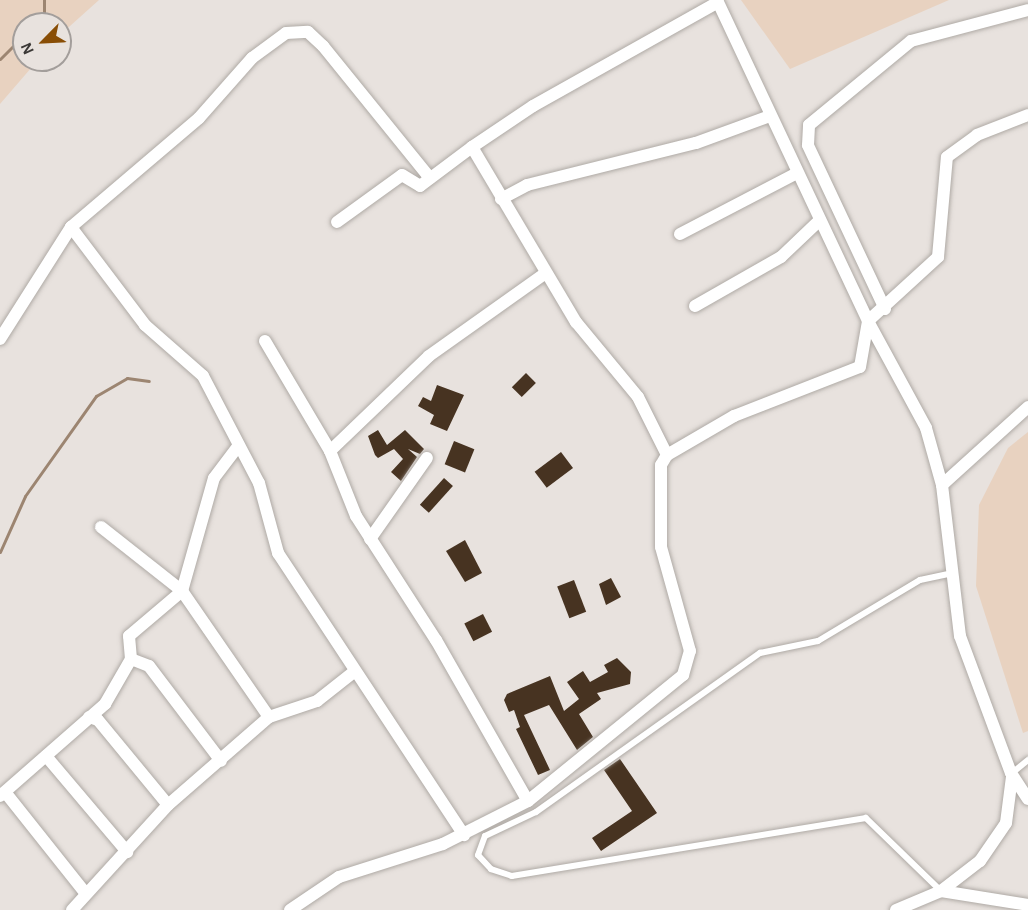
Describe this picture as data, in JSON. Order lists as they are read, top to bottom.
{
  "north": "bottom left"
}
